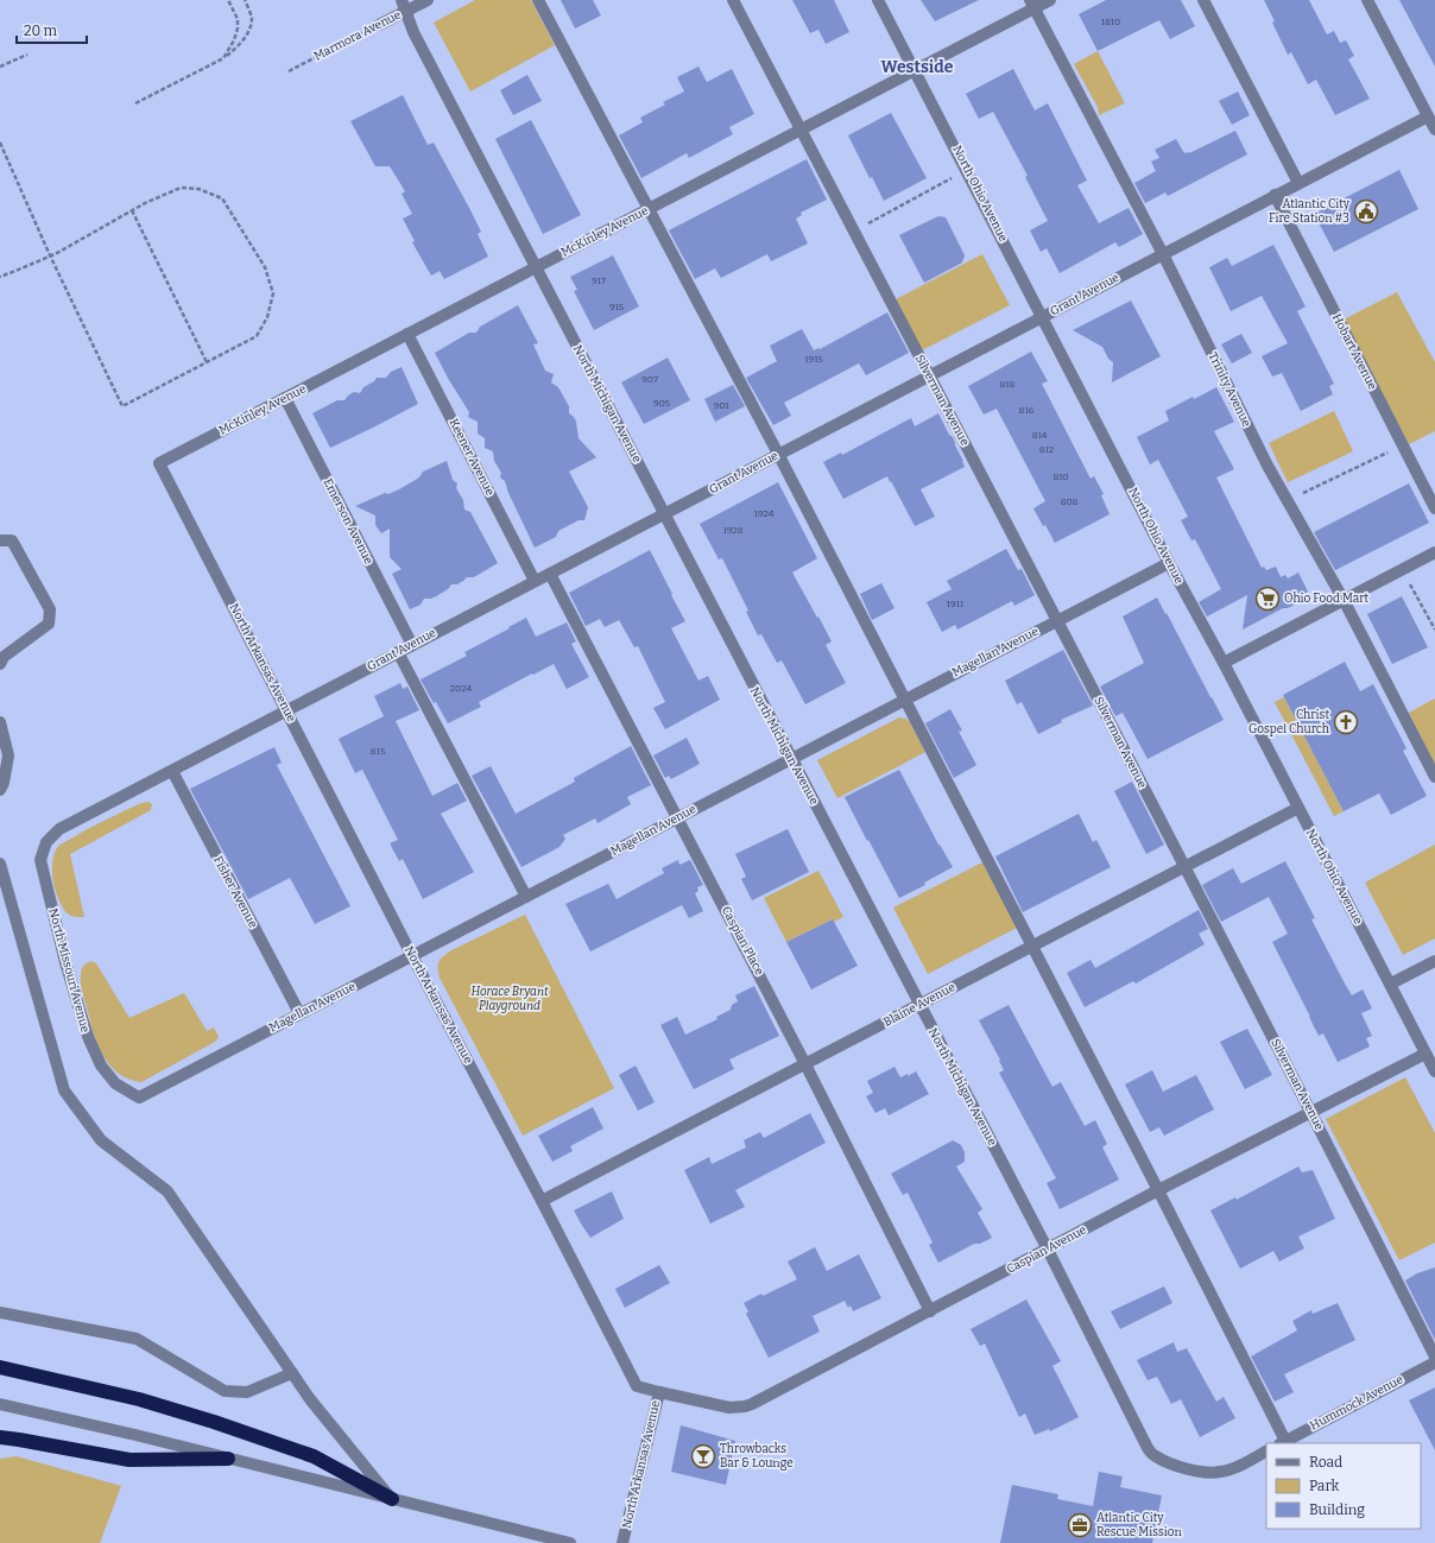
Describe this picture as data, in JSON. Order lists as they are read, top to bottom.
{
  "streets": {
    "street": [
      "Marmora Avenue",
      "North Ohio Avenue",
      "McKinley Avenue",
      "Grant Avenue",
      "Hobart Avenue",
      "Trinity Avenue",
      "Silverman Avenue",
      "North Michigan Avenue",
      "Keener Avenue",
      "Emerson Avenue",
      "Magellan Avenue",
      "North Arkansas Avenue",
      "Fisher Avenue",
      "Caspian Place",
      "North Missouri Avenue",
      "Blaine Avenue",
      "Caspian Avenue",
      "Hummock Avenue"
    ]
  },
  "crossings": [
    ["Marmora Avenue", "North Michigan Avenue"],
    ["North Ohio Avenue", "McKinley Avenue"],
    ["North Ohio Avenue", "Grant Avenue"],
    ["North Ohio Avenue", "Magellan Avenue"],
    ["North Ohio Avenue", "Blaine Avenue"],
    ["North Ohio Avenue", "Caspian Avenue"],
    ["McKinley Avenue", "Trinity Avenue"],
    ["McKinley Avenue", "Silverman Avenue"],
    ["McKinley Avenue", "North Michigan Avenue"],
    ["McKinley Avenue", "Keener Avenue"],
    ["McKinley Avenue", "Emerson Avenue"],
    ["McKinley Avenue", "North Arkansas Avenue"],
    ["Grant Avenue", "Hobart Avenue"],
    ["Grant Avenue", "Trinity Avenue"],
    ["Grant Avenue", "Silverman Avenue"],
    ["Grant Avenue", "North Michigan Avenue"],
    ["Grant Avenue", "Keener Avenue"],
    ["Grant Avenue", "Emerson Avenue"],
    ["Grant Avenue", "North Arkansas Avenue"],
    ["Grant Avenue", "Fisher Avenue"],
    ["Grant Avenue", "Caspian Place"],
    ["Grant Avenue", "North Missouri Avenue"],
    ["Silverman Avenue", "Magellan Avenue"],
    ["Silverman Avenue", "Blaine Avenue"],
    ["Silverman Avenue", "Caspian Avenue"],
    ["North Michigan Avenue", "Magellan Avenue"],
    ["North Michigan Avenue", "Blaine Avenue"],
    ["North Michigan Avenue", "Caspian Avenue"],
    ["Magellan Avenue", "North Arkansas Avenue"],
    ["Magellan Avenue", "Fisher Avenue"],
    ["Magellan Avenue", "Caspian Place"],
    ["Magellan Avenue", "North Missouri Avenue"],
    ["North Arkansas Avenue", "Blaine Avenue"],
    ["North Arkansas Avenue", "Caspian Avenue"],
    ["Caspian Place", "Blaine Avenue"],
    ["Caspian Place", "Caspian Avenue"]
  ],
  "districts": ["Westside"],
  "parks": ["Horace Bryant Playground"],
  "places": {
    "public building": ["Atlantic City Fire Station #3"],
    "supermarket": ["Ohio Food Mart"],
    "church": ["Christ Gospel Church"],
    "bar": ["Throwbacks Bar & Lounge"],
    "office": ["Atlantic City Rescue Mission"]
  },
  "house_numbers": [
    "1810",
    "917",
    "915",
    "1915",
    "907",
    "818",
    "905",
    "901",
    "816",
    "814",
    "812",
    "810",
    "808",
    "1924",
    "1928",
    "1911",
    "2024",
    "815"
  ],
  "legend": ["Road", "Park", "Building"],
  "scale_bar": "20 m"
}
